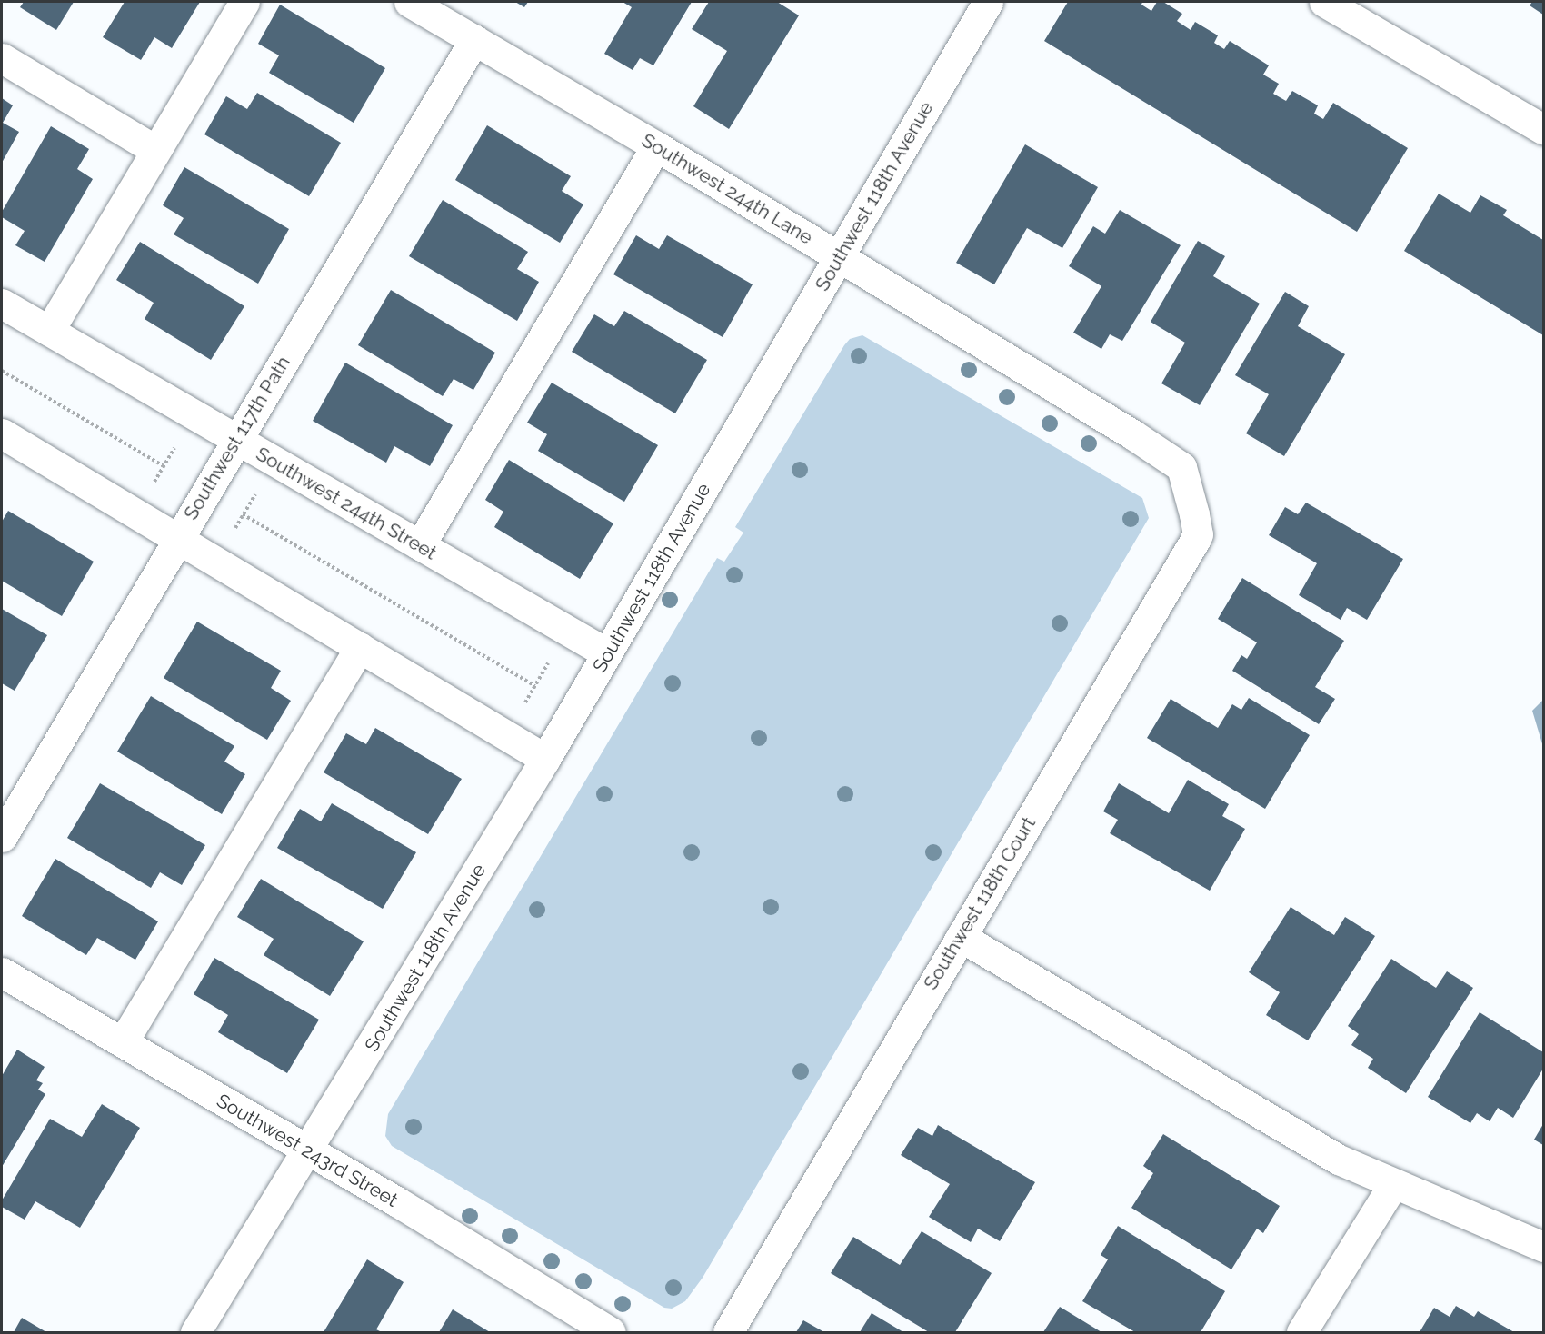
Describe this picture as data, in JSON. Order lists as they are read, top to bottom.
{
  "streets": {
    "street": [
      "Southwest 244th Lane",
      "Southwest 118th Avenue",
      "Southwest 117th Path",
      "Southwest 244th Street",
      "Southwest 118th Court",
      "Southwest 243rd Street"
    ]
  },
  "crossings": [
    ["Southwest 244th Lane", "Southwest 118th Avenue"],
    ["Southwest 244th Lane", "Southwest 117th Path"],
    ["Southwest 244th Lane", "Southwest 118th Court"],
    ["Southwest 118th Avenue", "Southwest 244th Street"],
    ["Southwest 118th Avenue", "Southwest 243rd Street"],
    ["Southwest 117th Path", "Southwest 244th Street"]
  ]
}
